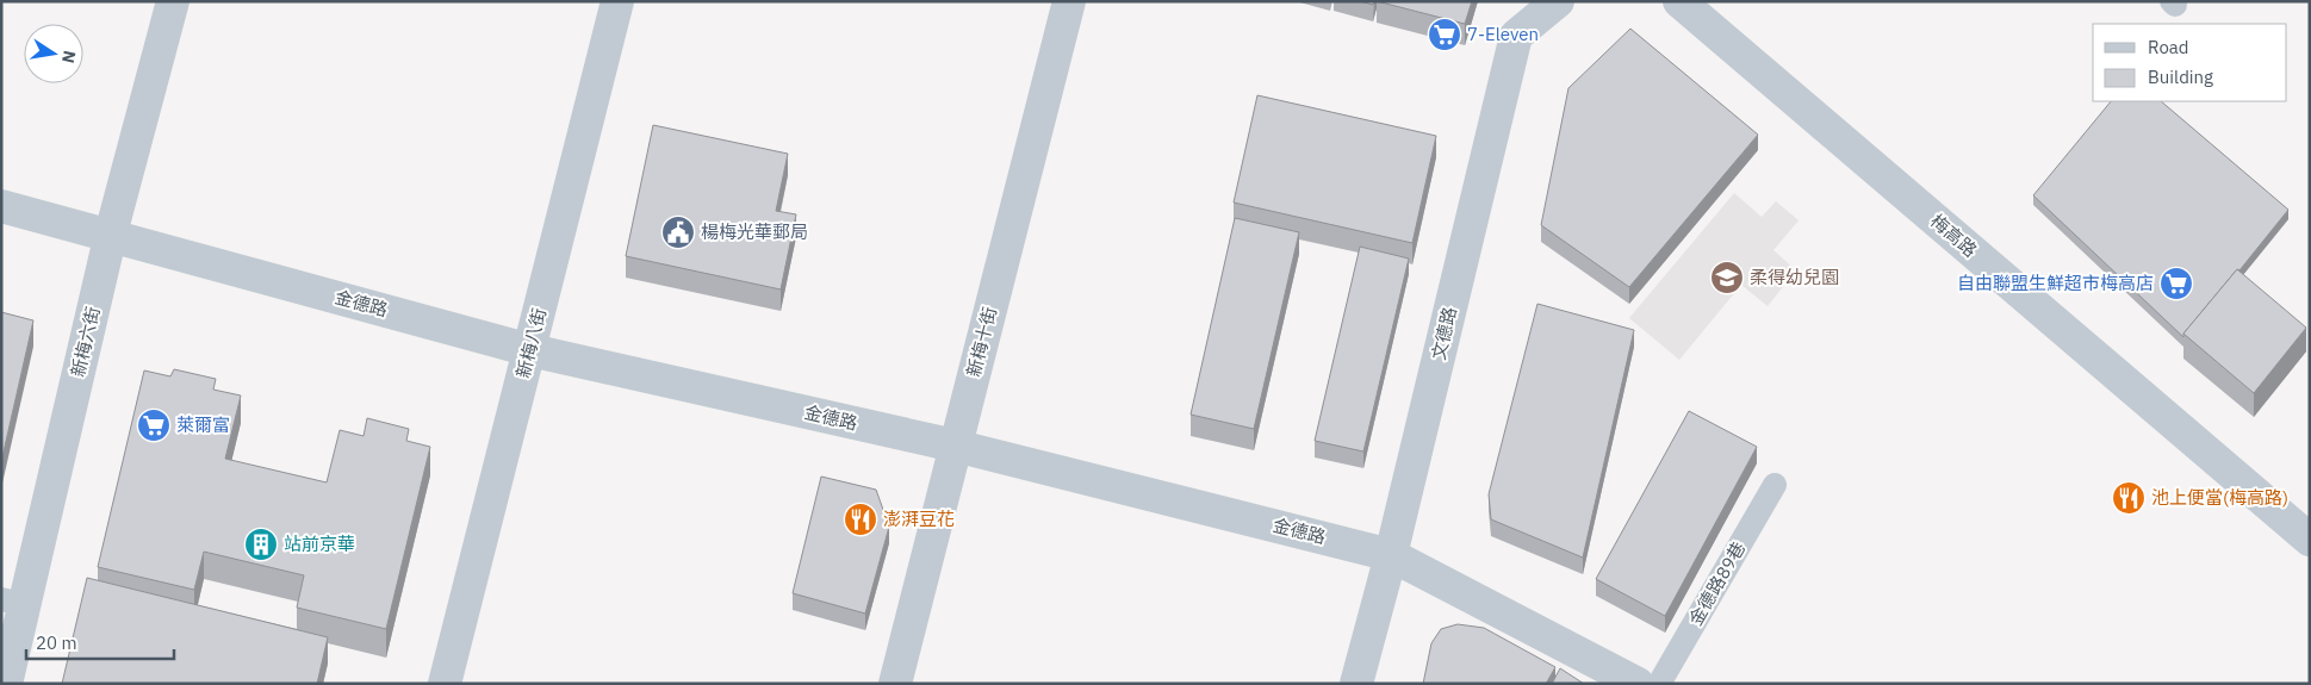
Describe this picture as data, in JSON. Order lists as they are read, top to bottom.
{
  "streets": {
    "street": [
      "梅高路",
      "金德路",
      "文德路",
      "新梅六街",
      "新梅十街",
      "新梅八街"
    ],
    "lane": ["金德路89巷"]
  },
  "crossings": [
    ["金德路", "文德路"],
    ["金德路", "新梅六街"],
    ["金德路", "新梅十街"],
    ["金德路", "新梅八街"]
  ],
  "places": {
    "supermarket": ["7-Eleven", "自由聯盟生鮮超市梅高店", "萊爾富"],
    "public building": ["楊梅光華郵局"],
    "school or university": ["柔得幼兒園"],
    "restaurant": ["池上便當(梅高路)", "澎湃豆花"],
    "building": ["站前京華"]
  },
  "legend": ["Road", "Building"],
  "scale_bar": "20 m",
  "north": "right"
}
